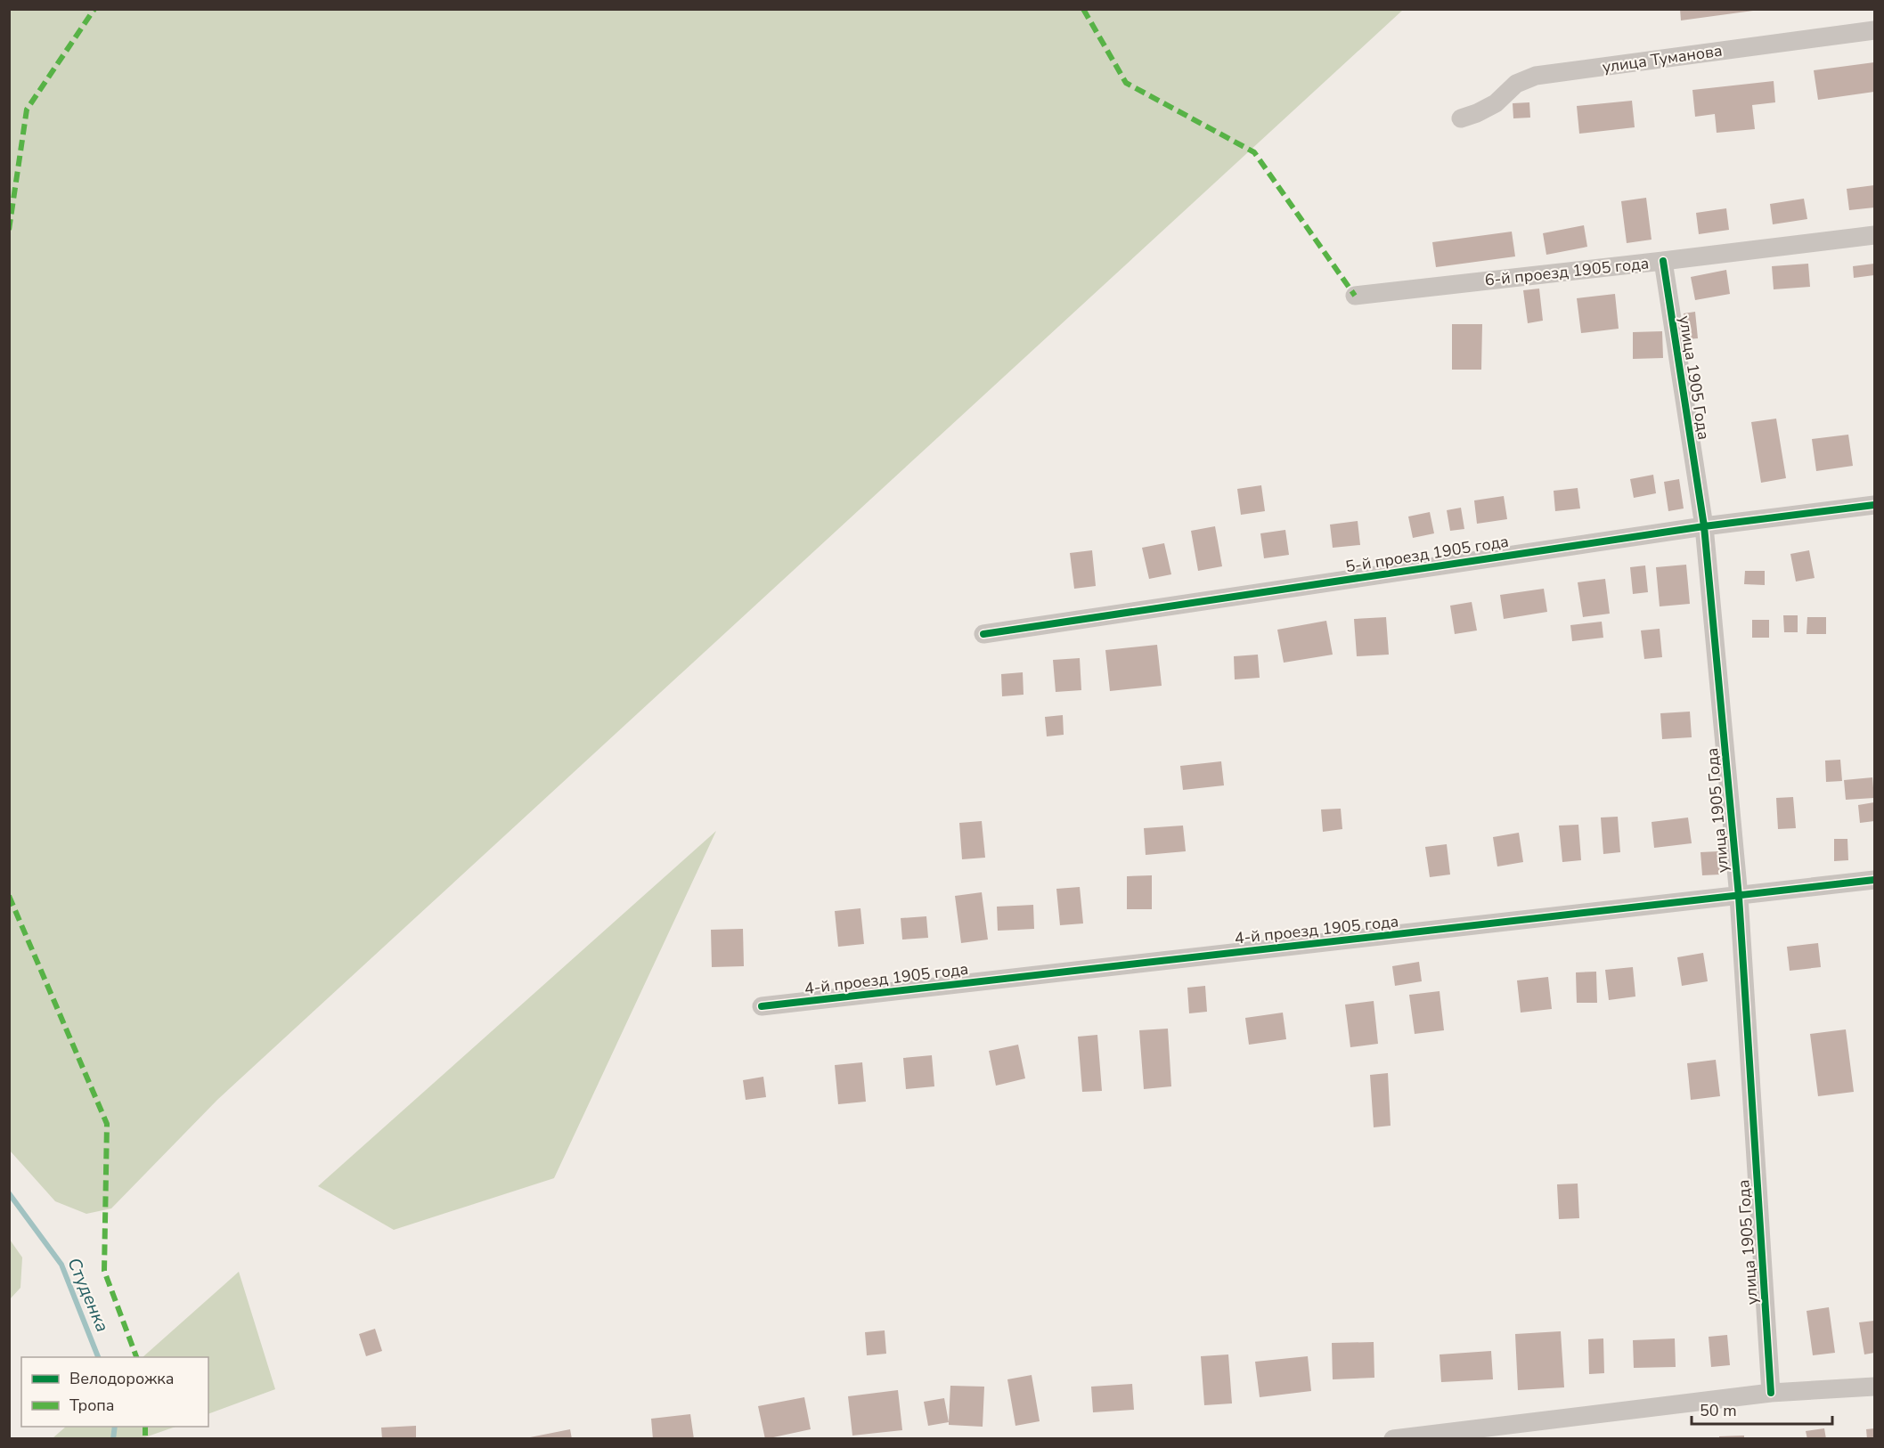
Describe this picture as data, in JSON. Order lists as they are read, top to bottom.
{
  "streets": {
    "street": [
      "улица Туманова",
      "6-й проезд 1905 года",
      "улица 1905 Года",
      "5-й проезд 1905 года",
      "4-й проезд 1905 года"
    ]
  },
  "crossings": [
    ["6-й проезд 1905 года", "улица 1905 Года"],
    ["улица 1905 Года", "5-й проезд 1905 года"],
    ["улица 1905 Года", "4-й проезд 1905 года"]
  ],
  "water": ["Студенка"],
  "legend": ["Велодорожка", "Тропа"],
  "scale_bar": "50 m"
}
